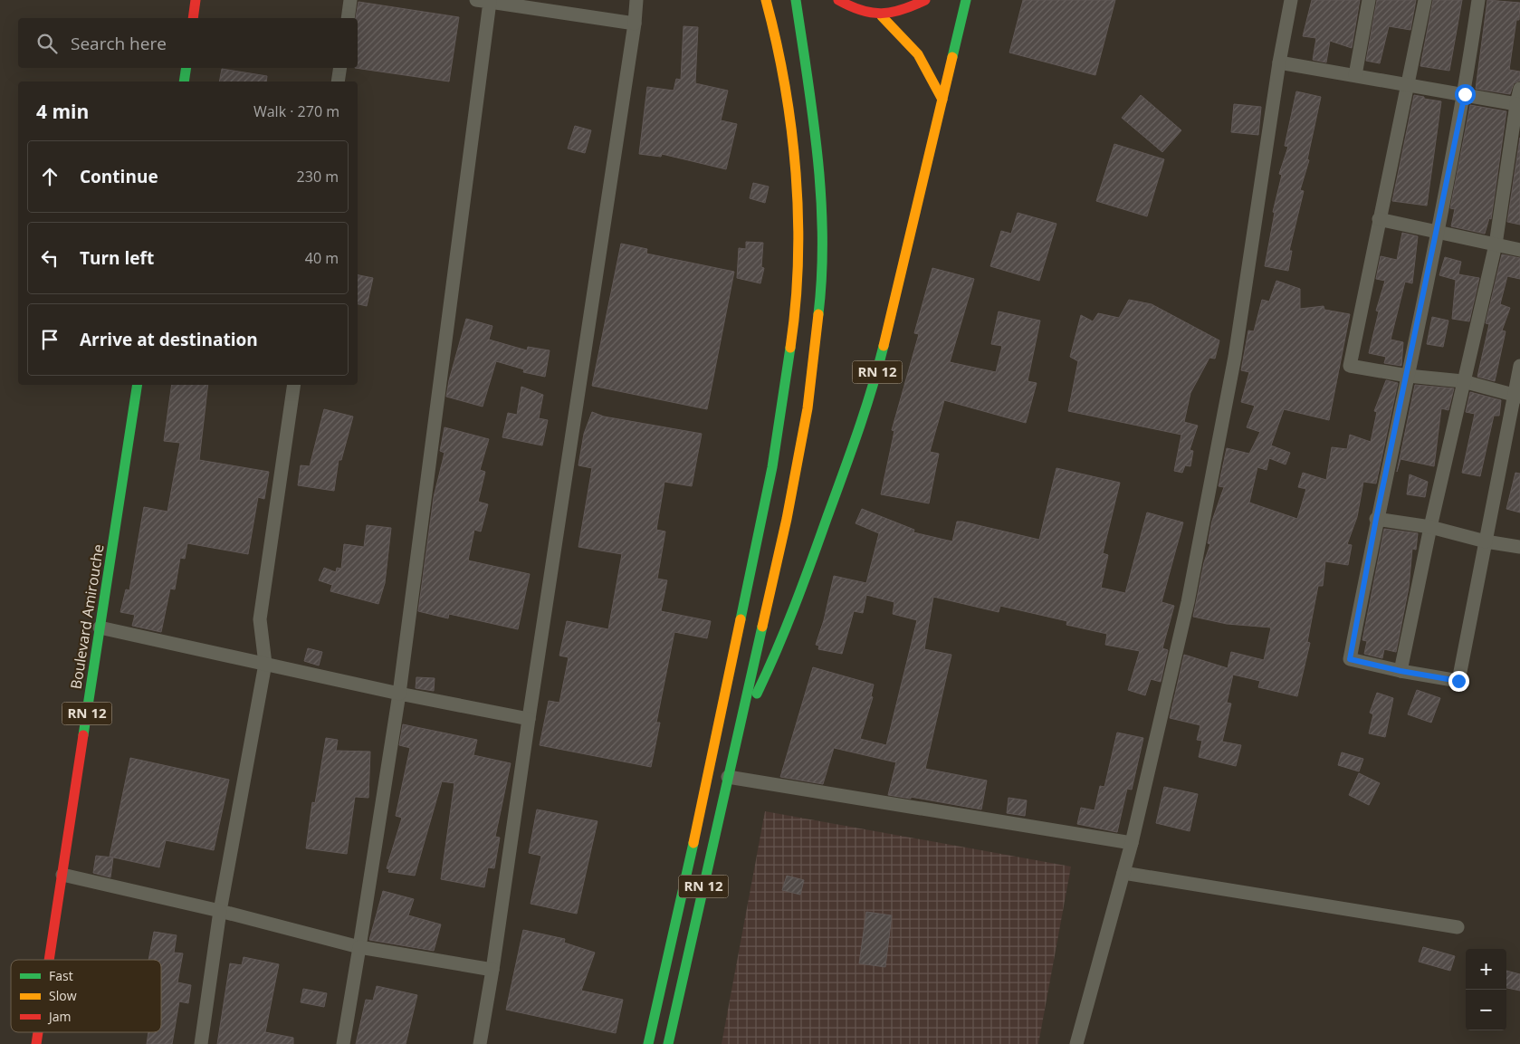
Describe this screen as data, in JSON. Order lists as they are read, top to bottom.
{
  "streets": {
    "main road": ["RN 12", "Boulevard Amirouche"]
  },
  "legend": ["Fast", "Slow", "Jam"],
  "page": {
    "search": "Search here",
    "heading": ["4 min", "Walk · 270 m"],
    "list": [
      ["Continue", "230 m"],
      ["Turn left", "40 m"],
      "Arrive at destination"
    ],
    "map_buttons": ["+", "−"]
  }
}
